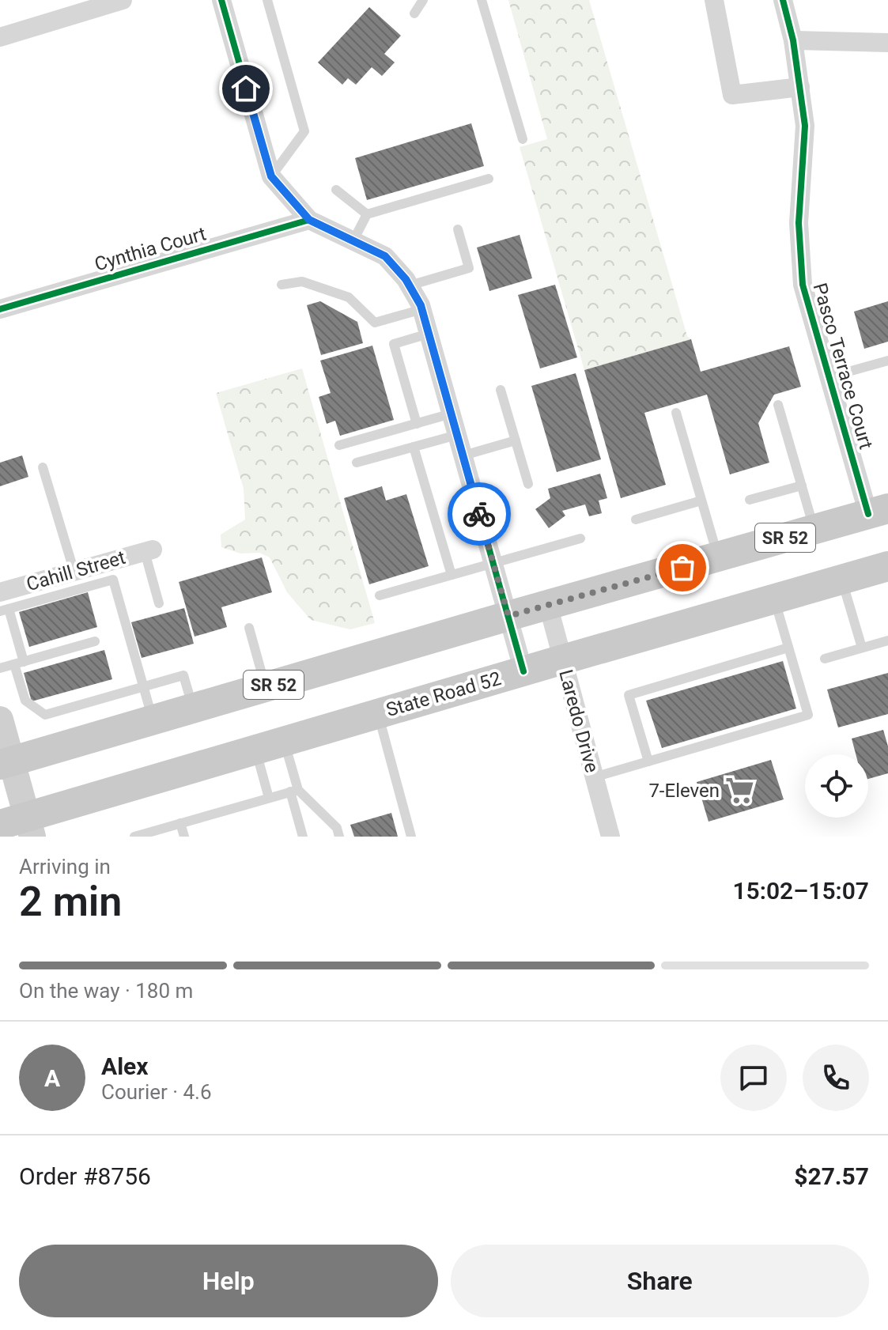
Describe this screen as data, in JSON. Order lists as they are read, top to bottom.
{
  "streets": {
    "main road": ["SR 52", "State Road 52"],
    "street": [
      "Cynthia Court",
      "Pasco Terrace Court",
      "Cahill Street",
      "Laredo Drive"
    ]
  },
  "crossings": [
    ["Pasco Terrace Court", "SR 52"],
    ["SR 52", "Laredo Drive"],
    ["State Road 52", "Laredo Drive"]
  ],
  "places": {
    "supermarket": ["7-Eleven"]
  },
  "page": {
    "heading": ["2 min", "Arriving in", "15:02–15:07"],
    "panel": [
      "Alex",
      "Courier · 4.6",
      "Order #8756",
      "$27.57"
    ],
    "bar": "On the way · 180 m",
    "round": "A",
    "buttons": ["Help", "Share"]
  }
}
